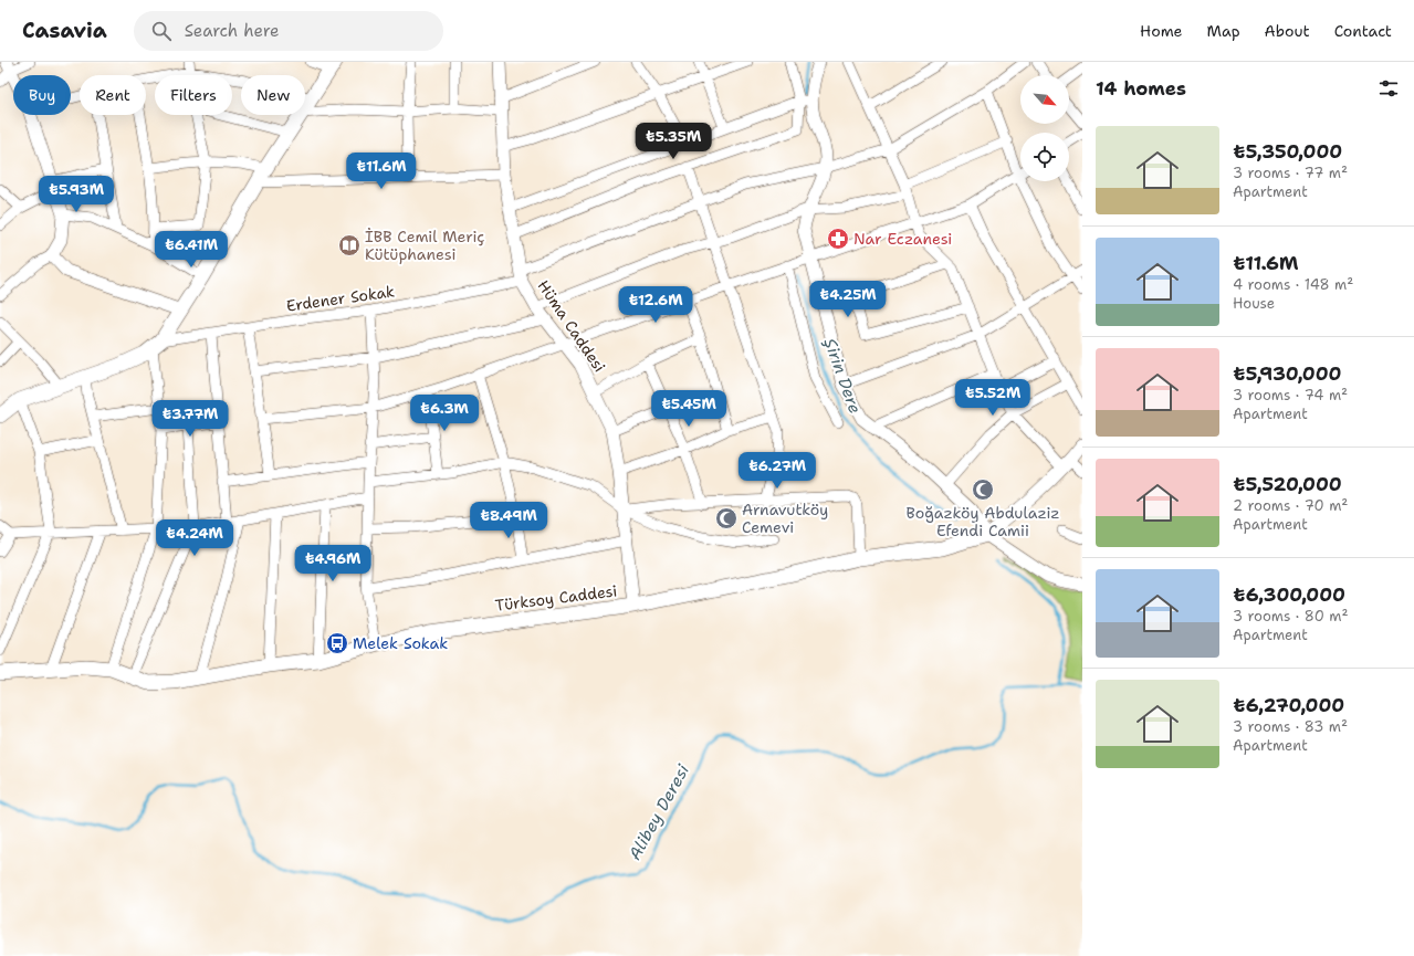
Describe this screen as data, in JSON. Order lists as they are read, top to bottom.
{
  "streets": {
    "main road": ["Türksoy Caddesi"],
    "street": ["Erdener Sokak", "Hüma Caddesi"]
  },
  "crossings": [
    ["Erdener Sokak", "Hüma Caddesi"],
    ["Hüma Caddesi", "Türksoy Caddesi"]
  ],
  "water": ["Şirin Dere", "Alibey Deresi"],
  "places": {
    "pharmacy": ["Nar Eczanesi"],
    "library": ["İBB Cemil Meriç Kütüphanesi"],
    "mosque": ["Boğazköy Abdulaziz Efendi Camii", "Arnavutköy Cemevi"],
    "bus stop": ["Melek Sokak"]
  },
  "north": "bottom right",
  "page": {
    "header": "Casavia",
    "search": "Search here",
    "nav": [
      "Home",
      "Map",
      "About",
      "Contact"
    ],
    "heading": "14 homes",
    "chip": [
      "Buy",
      "Rent",
      "Filters",
      "New"
    ],
    "list": [
      {
        "name": "₺5,350,000",
        "note": "3 rooms · 77 m² · Apartment"
      },
      {
        "name": "₺11.6M",
        "note": "4 rooms · 148 m² · House"
      },
      {
        "name": "₺5,930,000",
        "note": "3 rooms · 74 m² · Apartment"
      },
      {
        "name": "₺5,520,000",
        "note": "2 rooms · 70 m² · Apartment"
      },
      {
        "name": "₺6,300,000",
        "note": "3 rooms · 80 m² · Apartment"
      },
      {
        "name": "₺6,270,000",
        "note": "3 rooms · 83 m² · Apartment"
      }
    ],
    "price": [
      "₺5.35M",
      "₺11.6M",
      "₺5.93M",
      "₺6.41M",
      "₺4.25M",
      "₺12.6M",
      "₺5.52M",
      "₺5.45M",
      "₺6.3M",
      "₺3.77M",
      "₺6.27M",
      "₺8.49M",
      "₺4.24M",
      "₺4.96M"
    ]
  }
}
